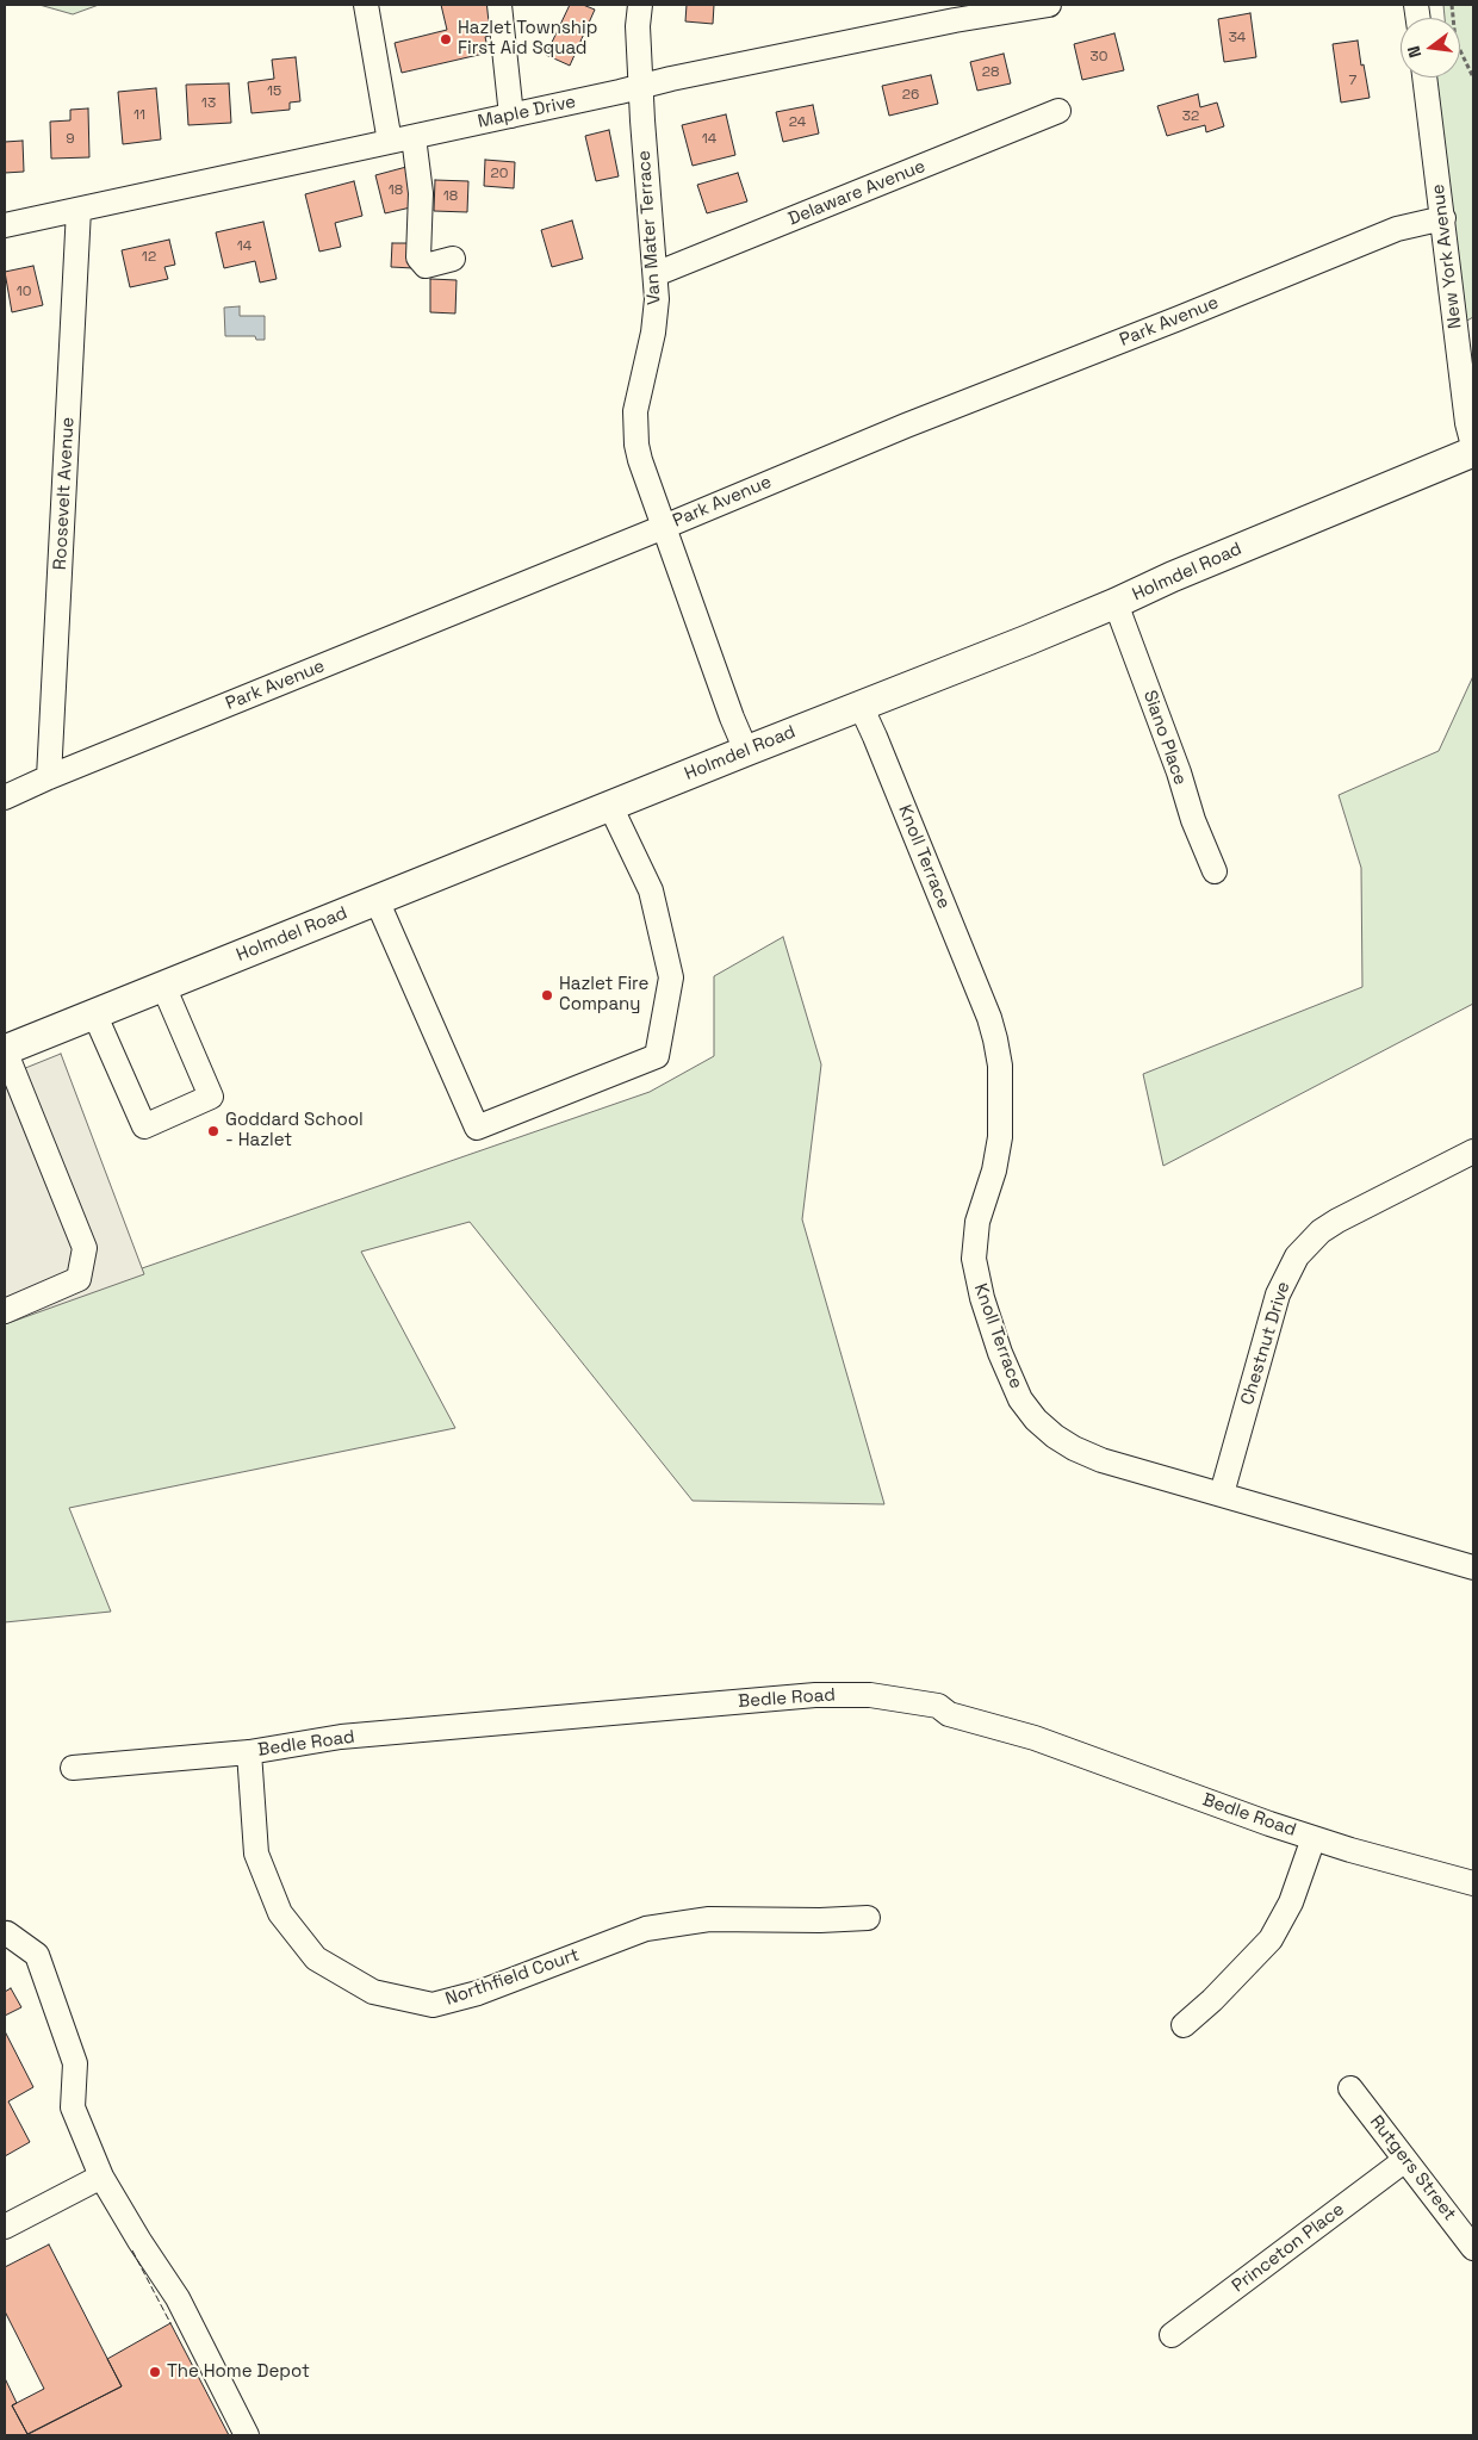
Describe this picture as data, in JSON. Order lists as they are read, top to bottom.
{
  "streets": {
    "main road": ["Holmdel Road"],
    "street": [
      "Maple Drive",
      "Delaware Avenue",
      "Van Mater Terrace",
      "New York Avenue",
      "Park Avenue",
      "Roosevelt Avenue",
      "Siano Place",
      "Knoll Terrace",
      "Chestnut Drive",
      "Bedle Road",
      "Northfield Court",
      "Rutgers Street",
      "Princeton Place"
    ]
  },
  "crossings": [
    ["Maple Drive", "Van Mater Terrace"],
    ["Maple Drive", "Roosevelt Avenue"],
    ["Delaware Avenue", "Van Mater Terrace"],
    ["Van Mater Terrace", "Park Avenue"],
    ["Van Mater Terrace", "Holmdel Road"],
    ["New York Avenue", "Park Avenue"],
    ["Park Avenue", "Roosevelt Avenue"],
    ["Holmdel Road", "Siano Place"],
    ["Holmdel Road", "Knoll Terrace"],
    ["Knoll Terrace", "Chestnut Drive"],
    ["Bedle Road", "Northfield Court"],
    ["Rutgers Street", "Princeton Place"]
  ],
  "places": [
    "Hazlet Township First Aid Squad",
    "Hazlet Fire Company",
    "Goddard School - Hazlet",
    "The Home Depot"
  ],
  "house_numbers": [
    "34",
    "30",
    "28",
    "7",
    "15",
    "26",
    "13",
    "11",
    "32",
    "24",
    "9",
    "14",
    "20",
    "18",
    "18",
    "14",
    "12",
    "10"
  ],
  "north": "left"
}
